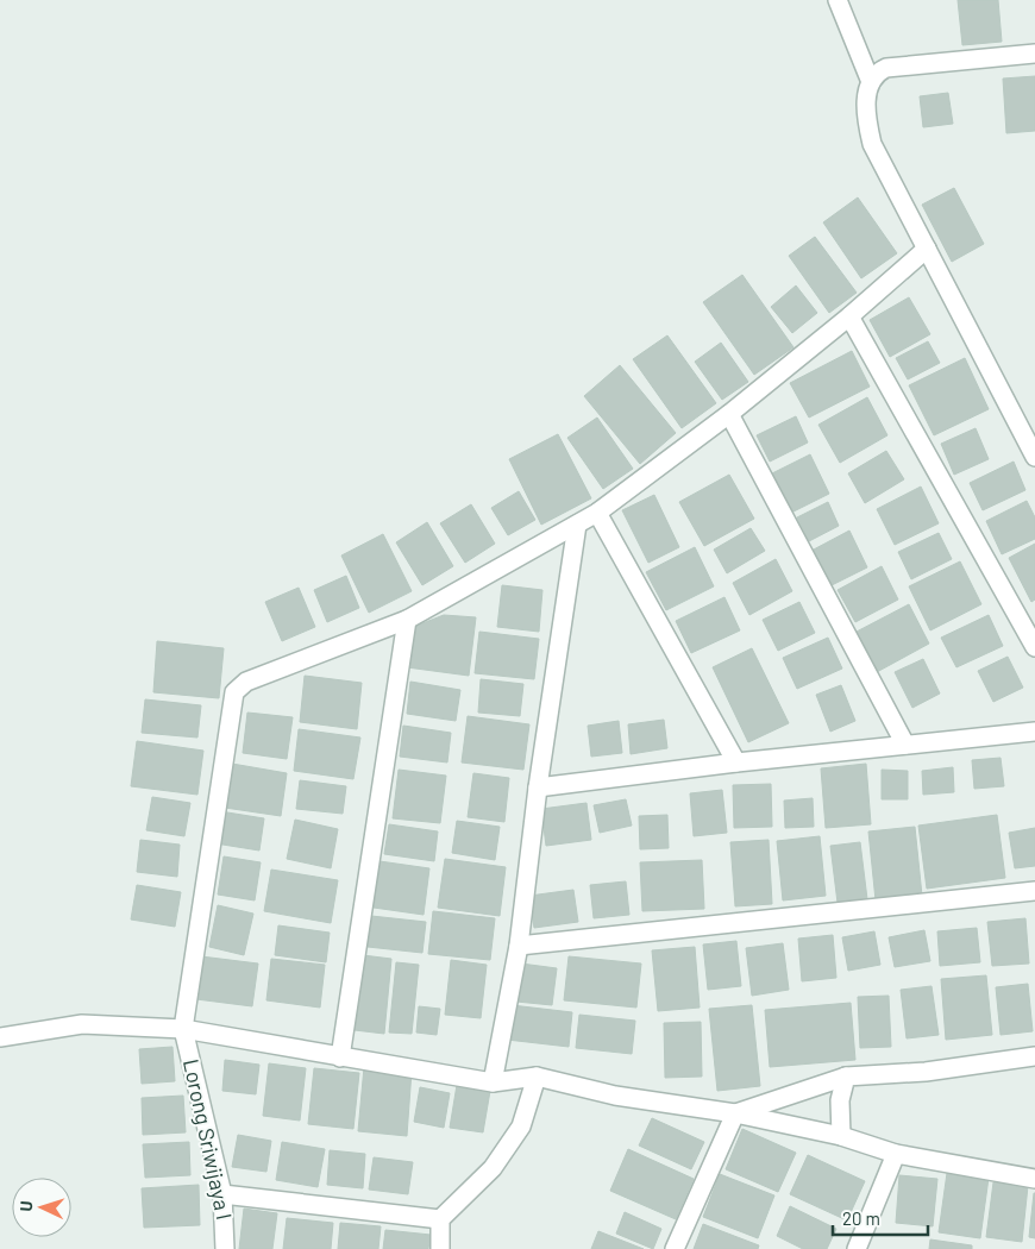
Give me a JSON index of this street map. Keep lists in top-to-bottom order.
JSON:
{
  "streets": {
    "street": ["Lorong Sriwijaya I"]
  },
  "scale_bar": "20 m",
  "north": "left"
}
